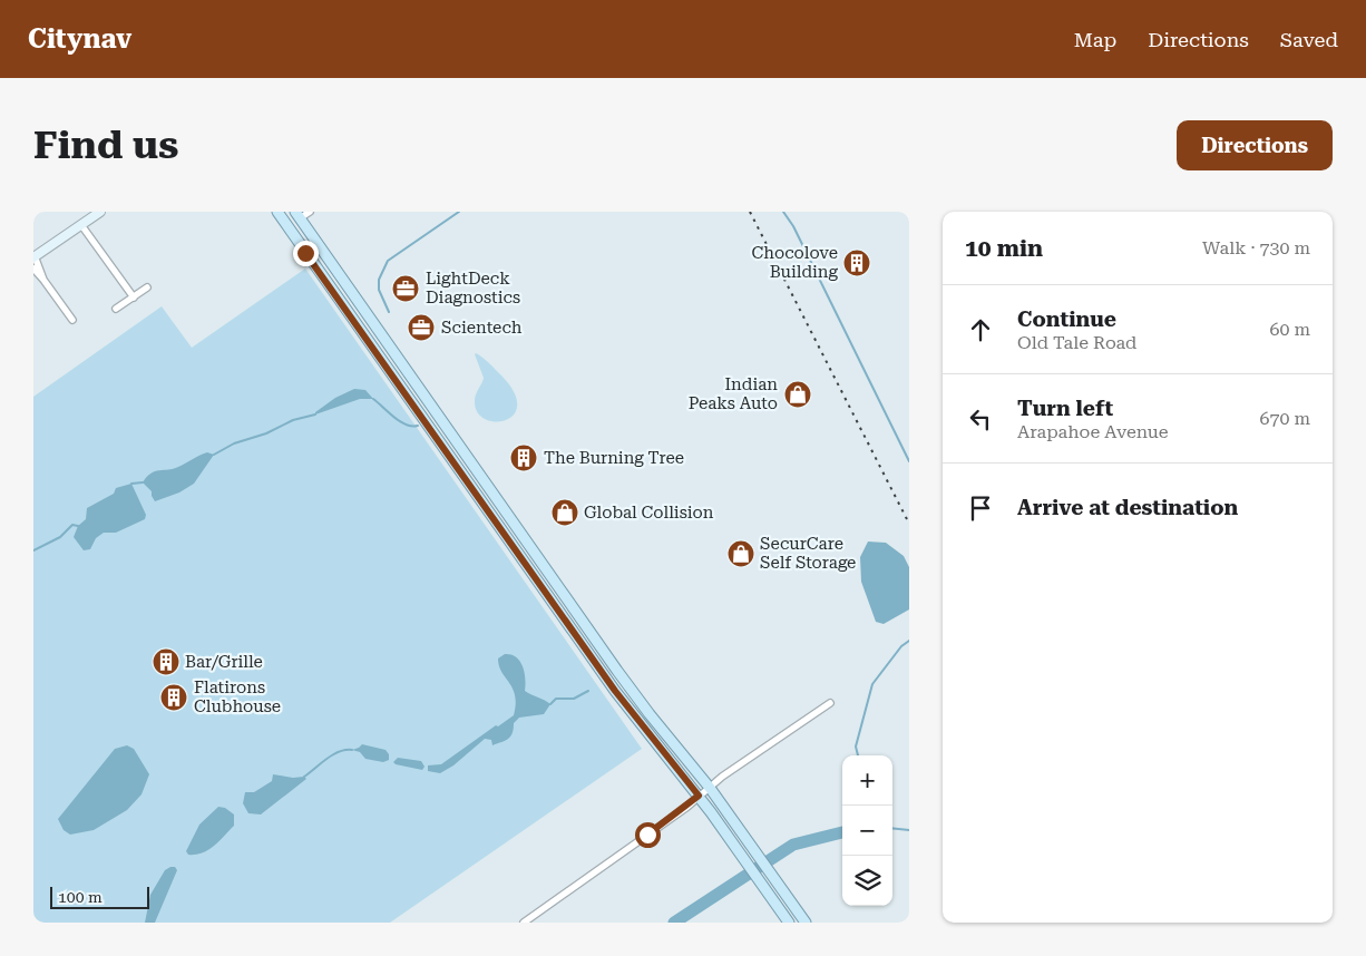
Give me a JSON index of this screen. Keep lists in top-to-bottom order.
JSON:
{
  "places": {
    "building": [
      "Chocolove Building",
      "The Burning Tree",
      "Bar/Grille",
      "Flatirons Clubhouse"
    ],
    "office": ["LightDeck Diagnostics", "Scientech"],
    "shop": ["Indian Peaks Auto", "Global Collision", "SecurCare Self Storage"]
  },
  "scale_bar": "100 m",
  "page": {
    "header": "Citynav",
    "nav": ["Map", "Directions", "Saved"],
    "buttons": "Directions",
    "title": "Find us",
    "heading": ["10 min", "Walk · 730 m"],
    "list": [
      ["Continue", "Old Tale Road", "60 m"],
      ["Turn left", "Arapahoe Avenue", "670 m"],
      "Arrive at destination"
    ],
    "map_buttons": ["+", "−"],
    "scale": "100 m"
  }
}
